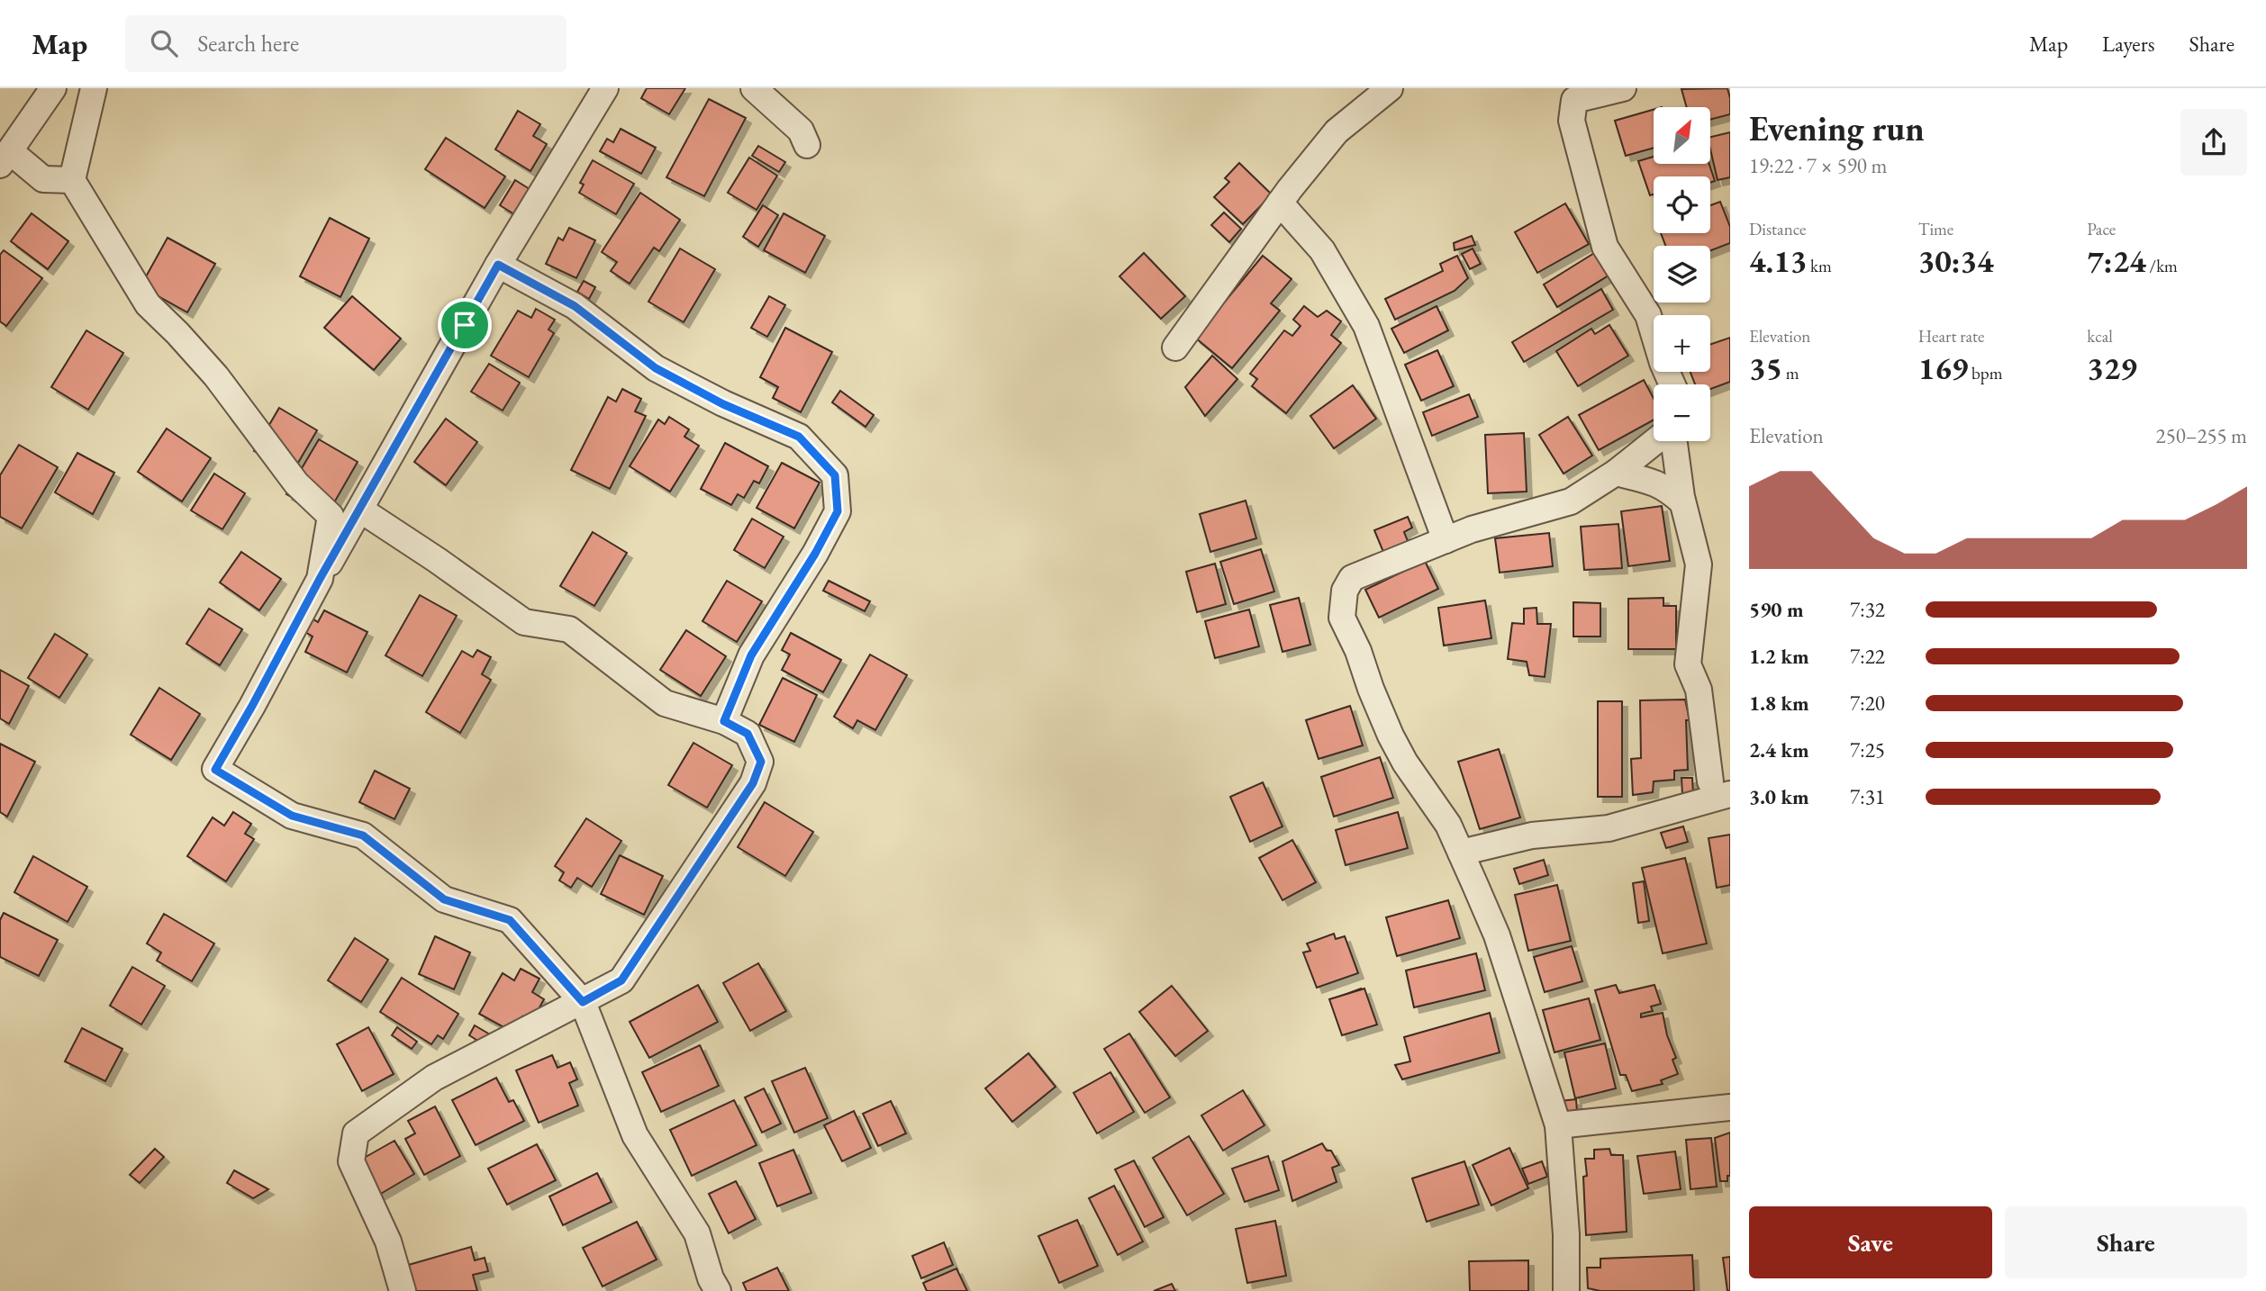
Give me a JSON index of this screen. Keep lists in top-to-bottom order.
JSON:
{
  "north": "top right",
  "page": {
    "header": "Map",
    "search": "Search here",
    "nav": ["Map", "Layers", "Share"],
    "heading": ["Evening run", "19:22 · 7 × 590 m"],
    "map_buttons": ["+", "−"],
    "stats": [
      ["Distance", "4.13 km"],
      ["Time", "30:34"],
      ["Pace", "7:24 /km"],
      ["Elevation", "35 m"],
      ["Heart rate", "169 bpm"],
      ["kcal", "329"]
    ],
    "chart": ["Elevation", "250–255 m"],
    "list": [
      {
        "name": "590 m",
        "note": "7:32"
      },
      {
        "name": "1.2 km",
        "note": "7:22"
      },
      {
        "name": "1.8 km",
        "note": "7:20"
      },
      {
        "name": "2.4 km",
        "note": "7:25"
      },
      {
        "name": "3.0 km",
        "note": "7:31"
      }
    ],
    "buttons": ["Save", "Share"]
  }
}
